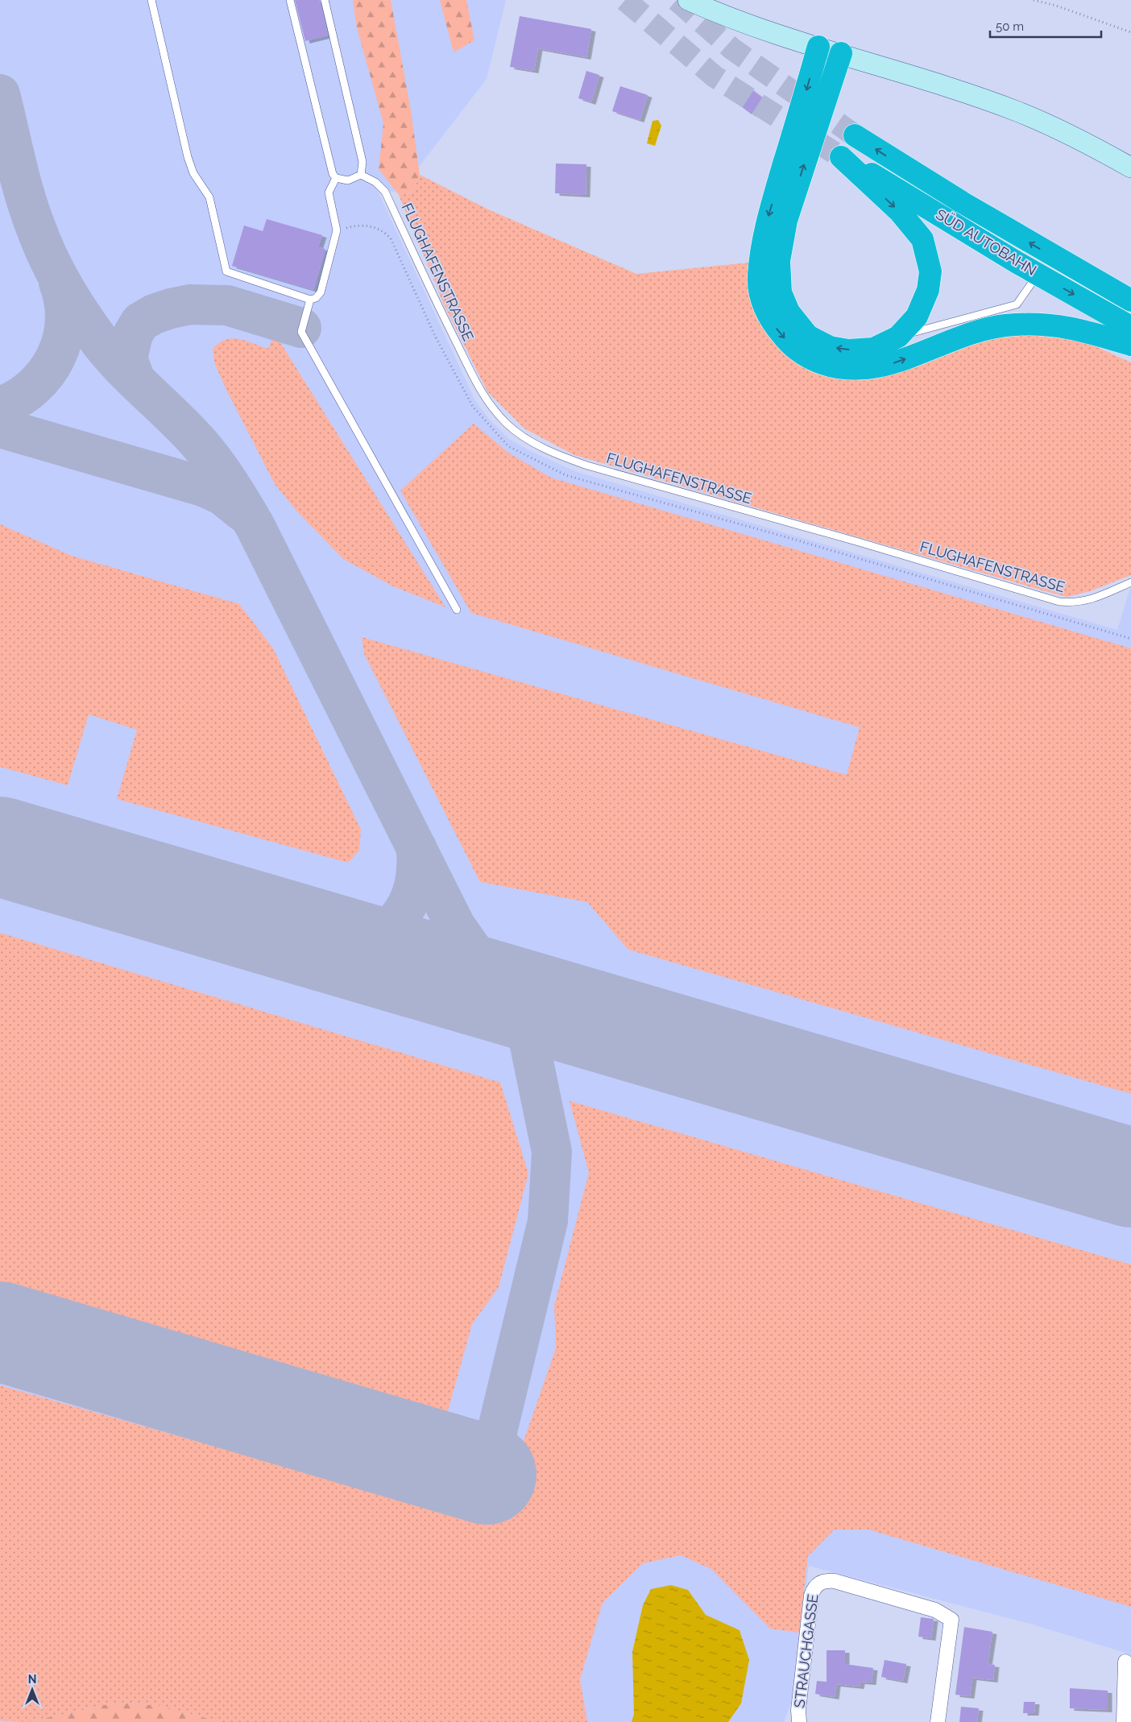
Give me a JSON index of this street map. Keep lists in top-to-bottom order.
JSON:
{
  "streets": {
    "highway": ["SÜD AUTOBAHN"],
    "street": ["STRAUCHGASSE"],
    "lane": ["FLUGHAFENSTRASSE"]
  },
  "scale_bar": "50 m",
  "north": "top"
}
